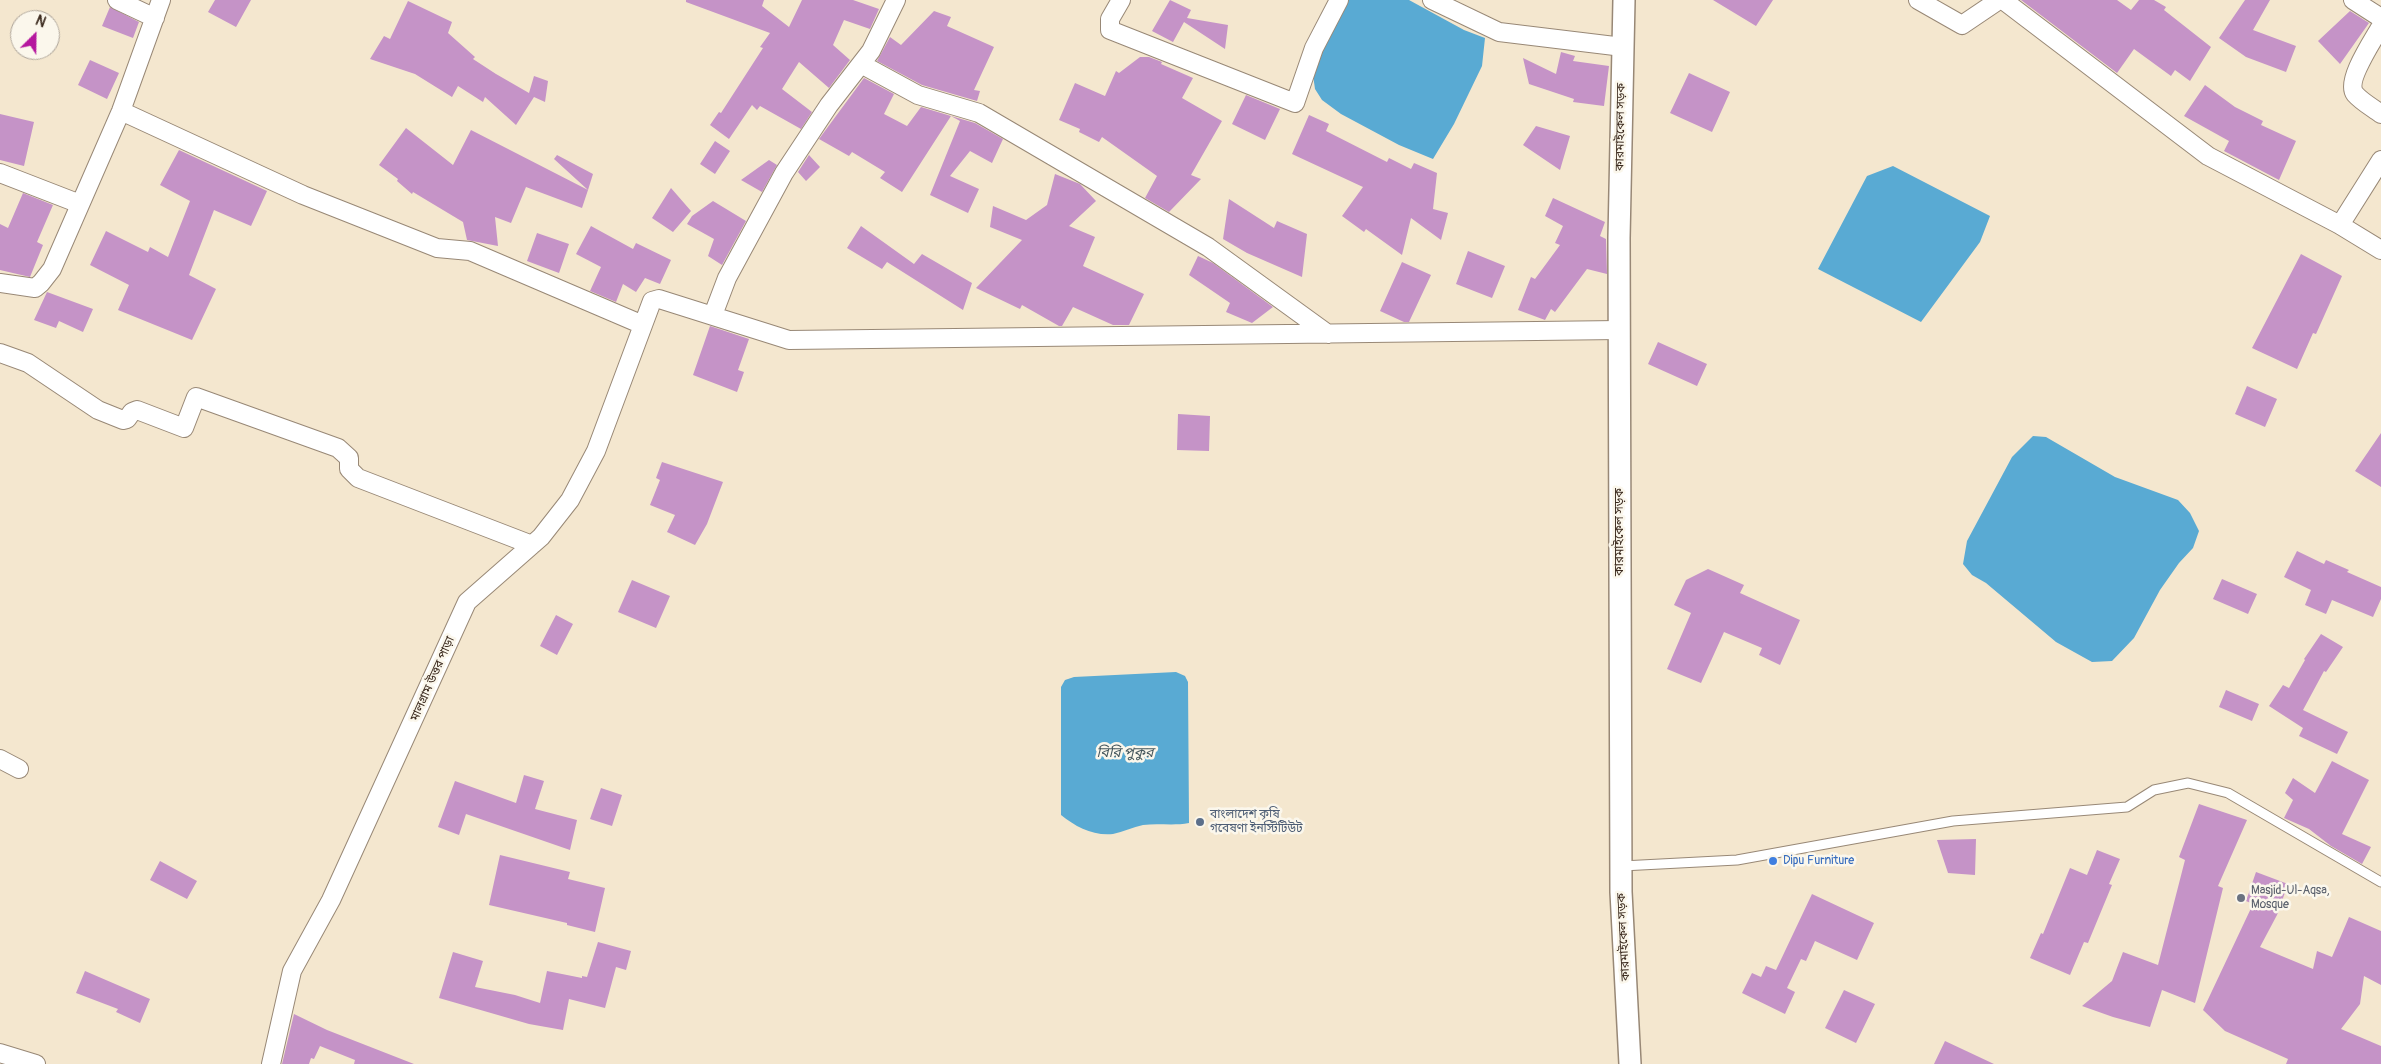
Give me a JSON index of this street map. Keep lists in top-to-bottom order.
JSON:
{
  "streets": {
    "street": ["কারমাইকেল সড়ক", "মালগ্রাম উত্তর পাড়া"]
  },
  "water": ["বিরি পুকুর"],
  "places": ["বাংলাদেশ কৃষি গবেষণা ইনস্টিটিউট", "Dipu Furniture", "Masjid-Ul-Aqsa, Mosque"],
  "north": "top right"
}
